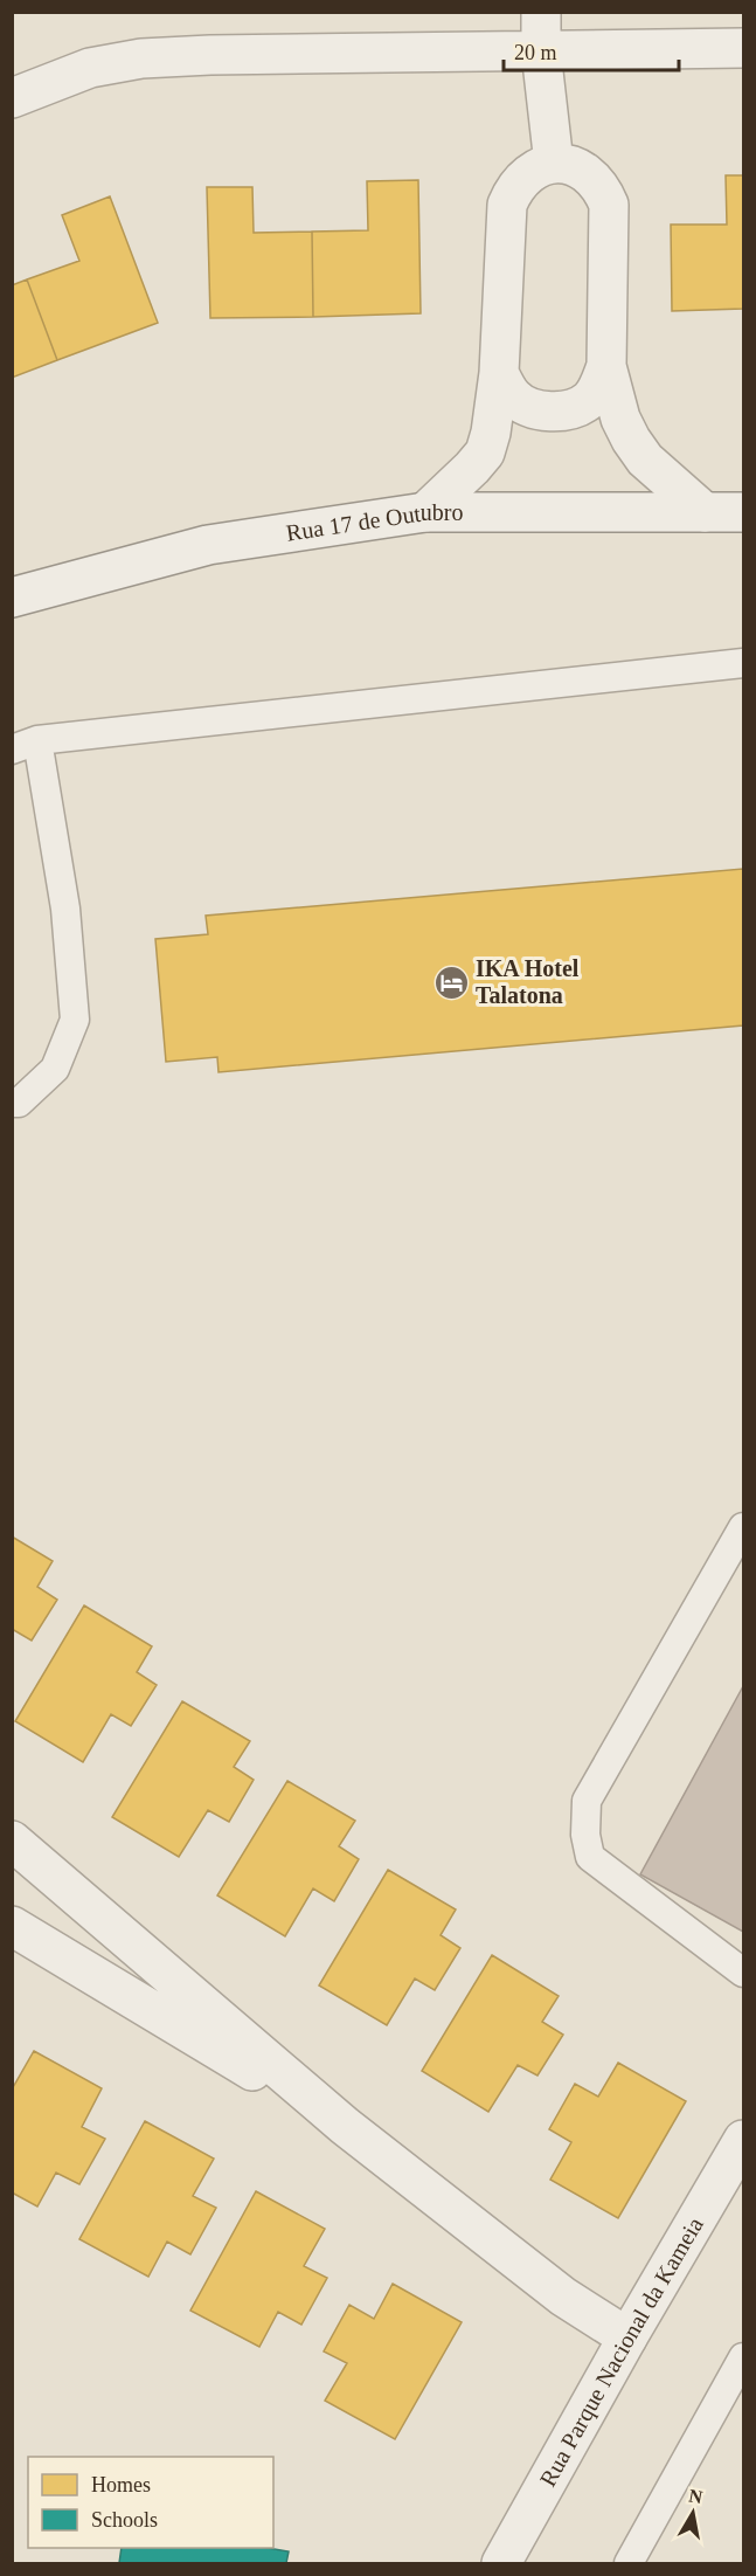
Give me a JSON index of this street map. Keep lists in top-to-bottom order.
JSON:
{
  "streets": {
    "street": ["Rua 17 de Outubro", "Rua Parque Nacional da Kameia"]
  },
  "places": {
    "hotel": ["IKA Hotel Talatona"]
  },
  "legend": ["Homes", "Schools"],
  "scale_bar": "20 m",
  "north": "top"
}
